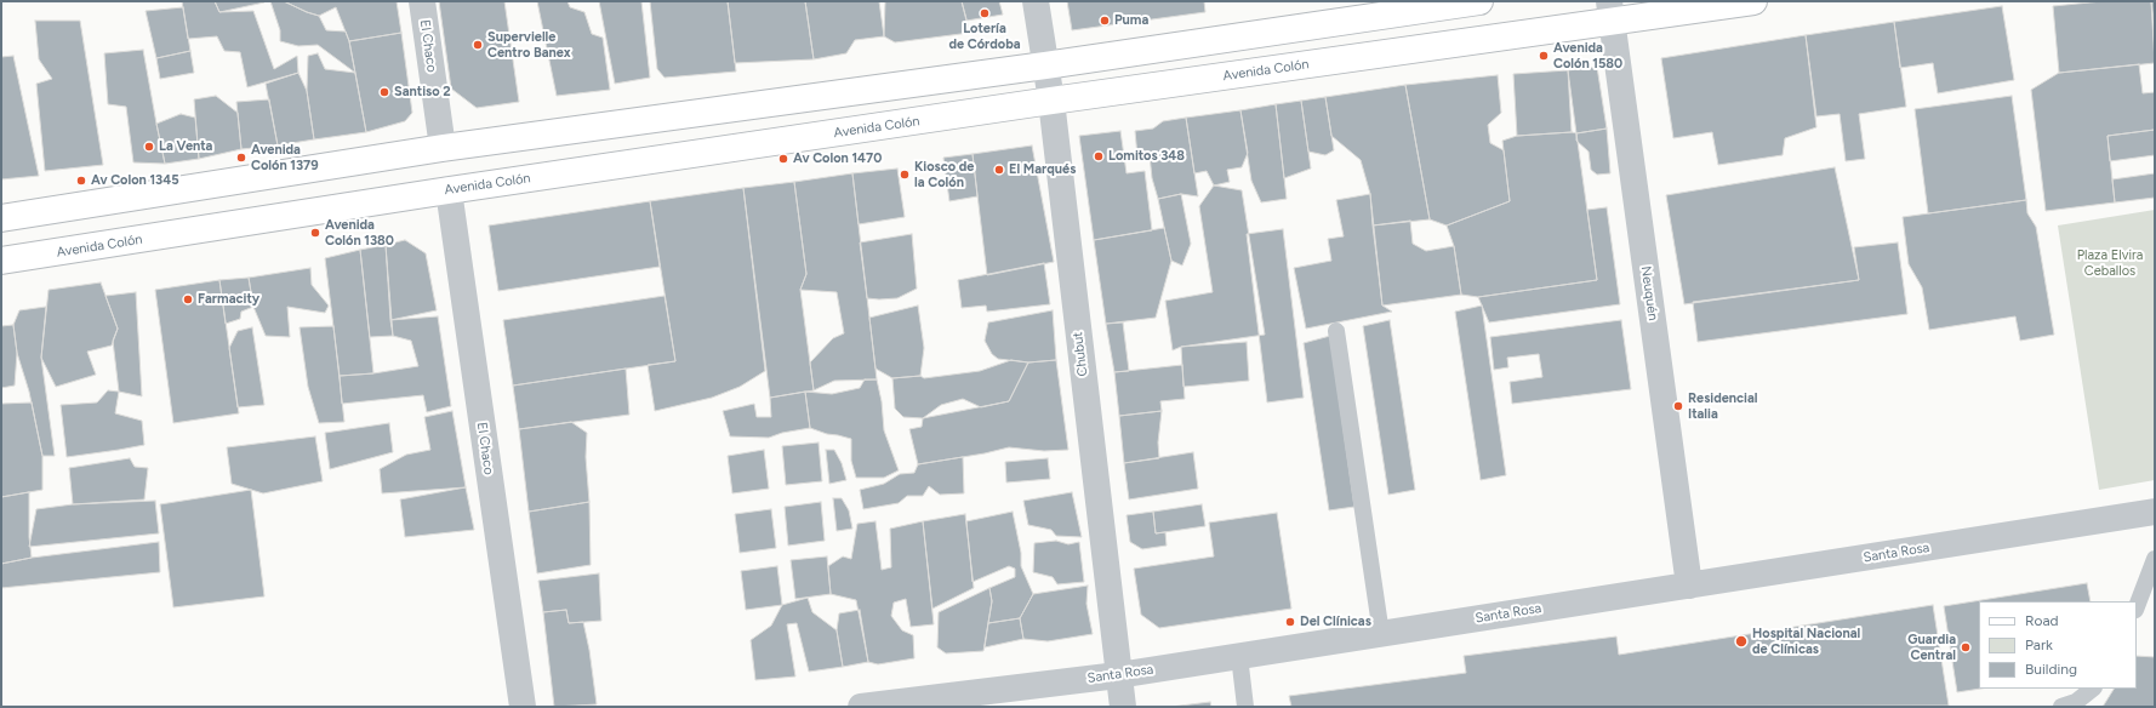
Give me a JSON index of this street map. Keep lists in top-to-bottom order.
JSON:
{
  "streets": {
    "main road": ["Avenida Colón"],
    "street": [
      "El Chaco",
      "Neuquén",
      "Chubut",
      "Santa Rosa"
    ]
  },
  "crossings": [
    ["El Chaco", "Avenida Colón"],
    ["Avenida Colón", "Neuquén"],
    ["Avenida Colón", "Chubut"],
    ["Neuquén", "Santa Rosa"],
    ["Chubut", "Santa Rosa"]
  ],
  "parks": ["Plaza Elvira Ceballos"],
  "places": [
    "Lotería de Córdoba",
    "Puma",
    "Supervielle Centro Banex",
    "Avenida Colón 1580",
    "Santiso 2",
    "La Venta",
    "Lomitos 348",
    "Avenida Colón 1379",
    "Av Colon 1470",
    "El Marqués",
    "Kiosco de la Colón",
    "Av Colon 1345",
    "Avenida Colón 1380",
    "Farmacity",
    "Residencial Italia",
    "Del Clínicas",
    "Hospital Nacional de Clínicas",
    "Guardia Central"
  ],
  "legend": ["Road", "Park", "Building"]
}
